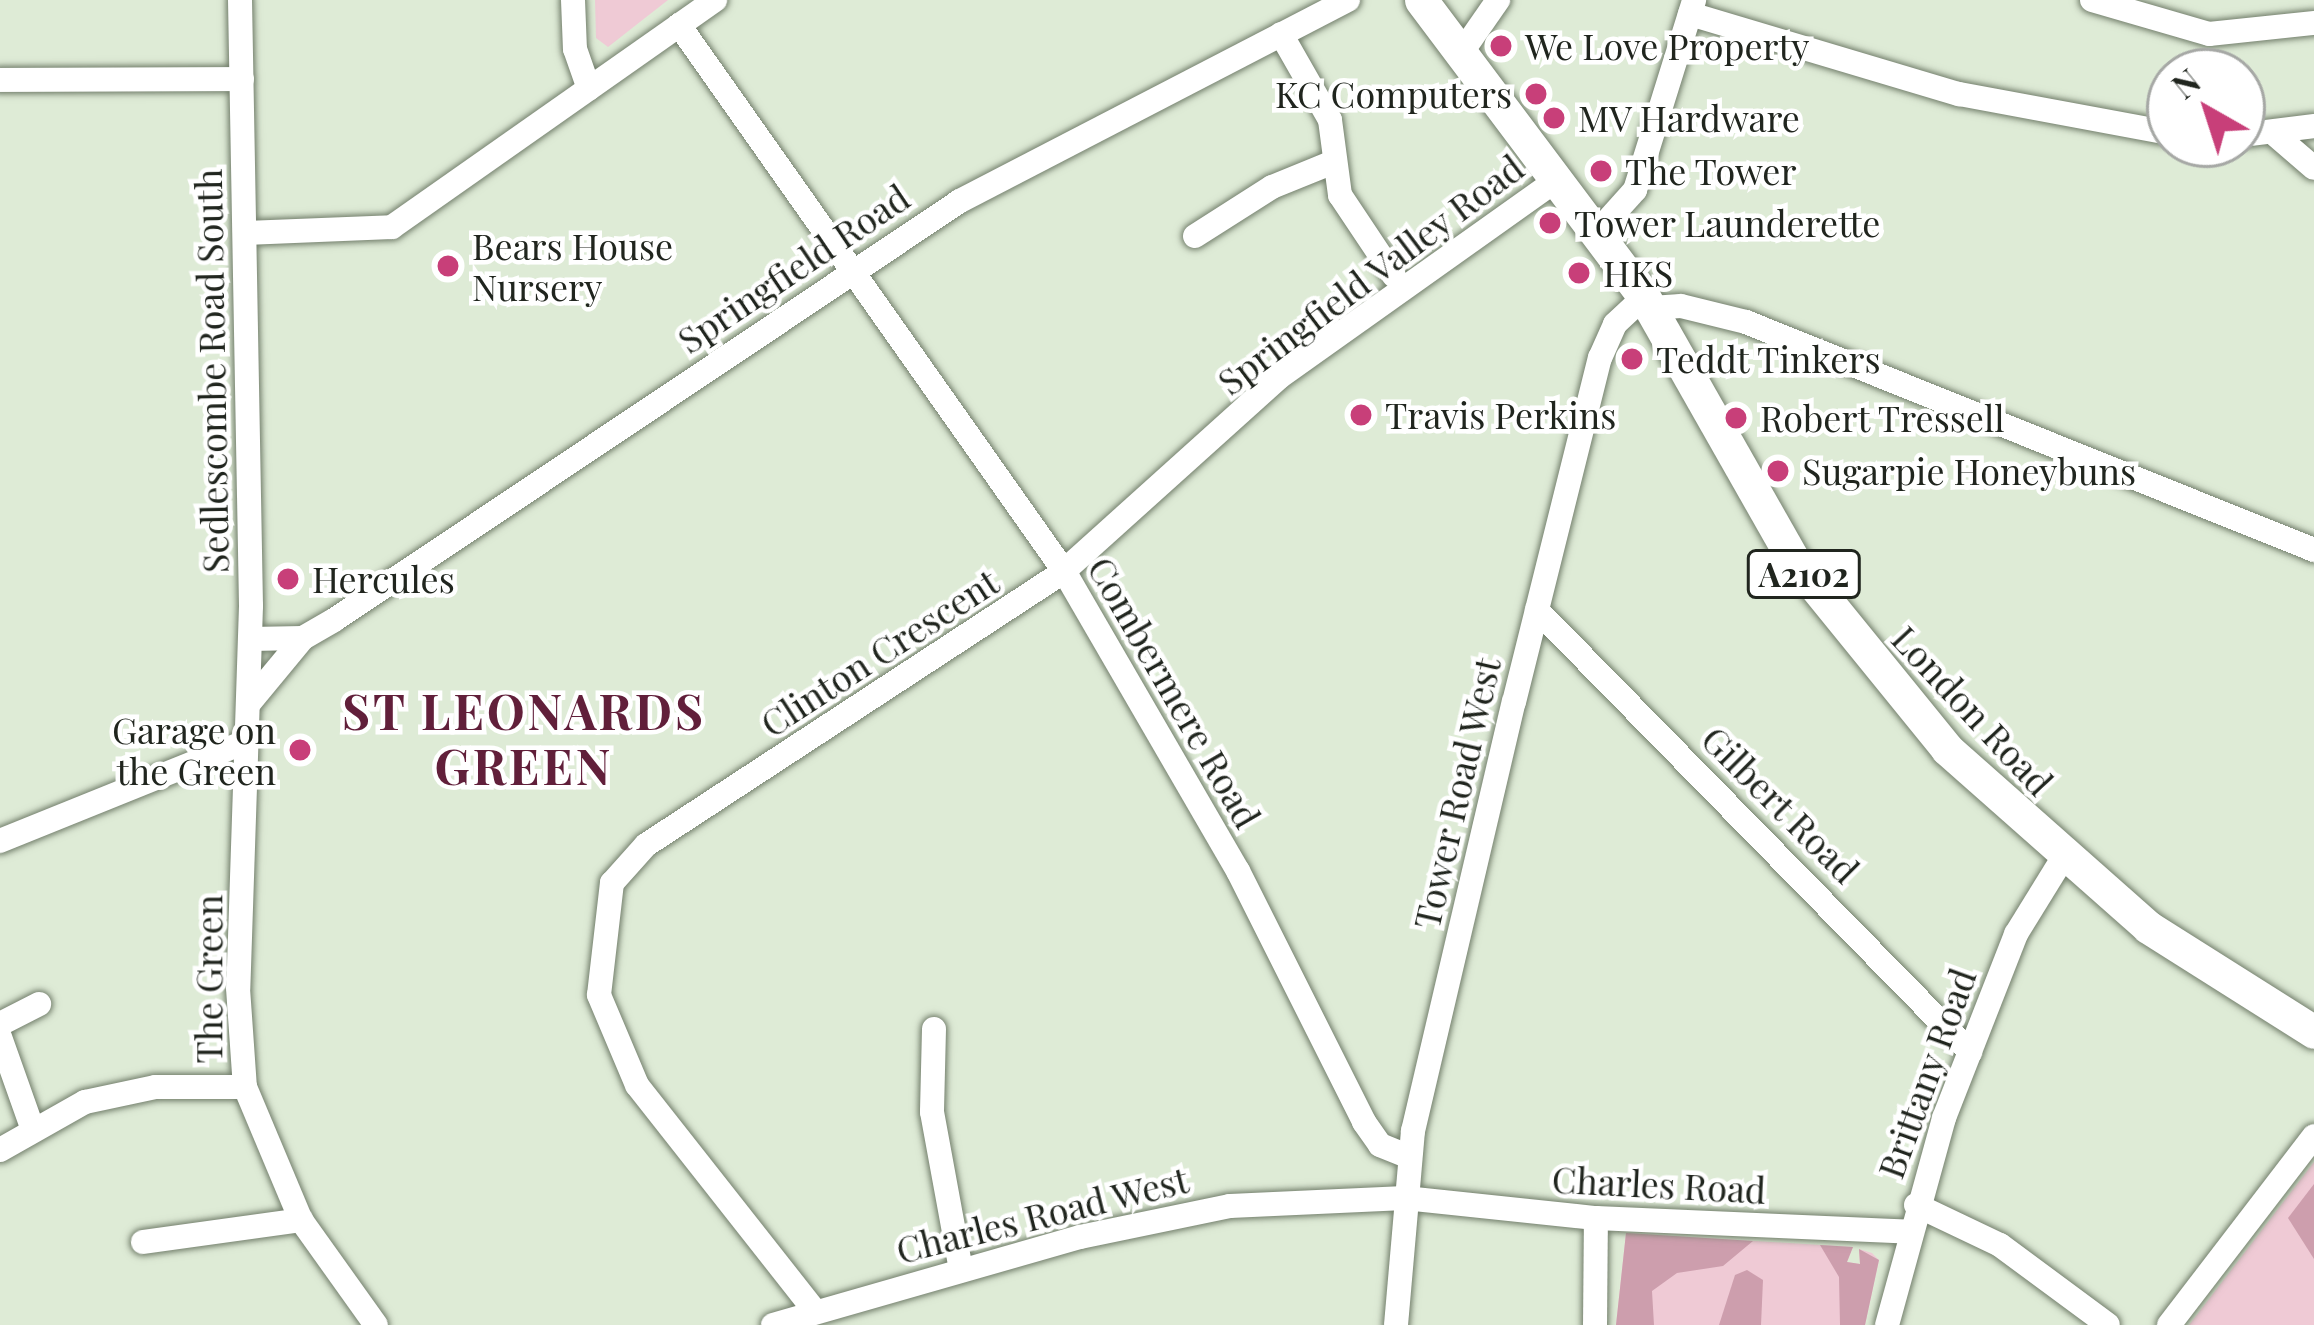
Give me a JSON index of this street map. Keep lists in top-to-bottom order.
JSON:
{
  "streets": {
    "main road": ["A2102", "London Road"],
    "street": [
      "Springfield Road",
      "Springfield Valley Road",
      "Sedlescombe Road South",
      "Clinton Crescent",
      "Combermere Road",
      "Tower Road West",
      "Gilbert Road",
      "The Green",
      "Brittany Road",
      "Charles Road",
      "Charles Road West"
    ]
  },
  "crossings": [
    ["Springfield Road", "Sedlescombe Road South"],
    ["Springfield Road", "Combermere Road"],
    ["Springfield Valley Road", "Clinton Crescent"],
    ["Springfield Valley Road", "Combermere Road"],
    ["Springfield Valley Road", "London Road"],
    ["Sedlescombe Road South", "The Green"],
    ["Clinton Crescent", "Combermere Road"],
    ["Clinton Crescent", "Charles Road West"],
    ["Combermere Road", "Tower Road West"],
    ["London Road", "Tower Road West"],
    ["London Road", "Brittany Road"],
    ["Tower Road West", "Gilbert Road"],
    ["Tower Road West", "Charles Road"],
    ["Tower Road West", "Charles Road West"],
    ["Gilbert Road", "Brittany Road"],
    ["Brittany Road", "Charles Road"],
    ["Charles Road", "Charles Road West"]
  ],
  "districts": ["ST LEONARDS GREEN"],
  "places": [
    "We Love Property",
    "KC Computers",
    "MV Hardware",
    "The Tower",
    "Tower Launderette",
    "Bears House Nursery",
    "HKS",
    "Teddt Tinkers",
    "Travis Perkins",
    "Robert Tressell",
    "Sugarpie Honeybuns",
    "Hercules",
    "Garage on the Green"
  ],
  "north": "top left"
}
